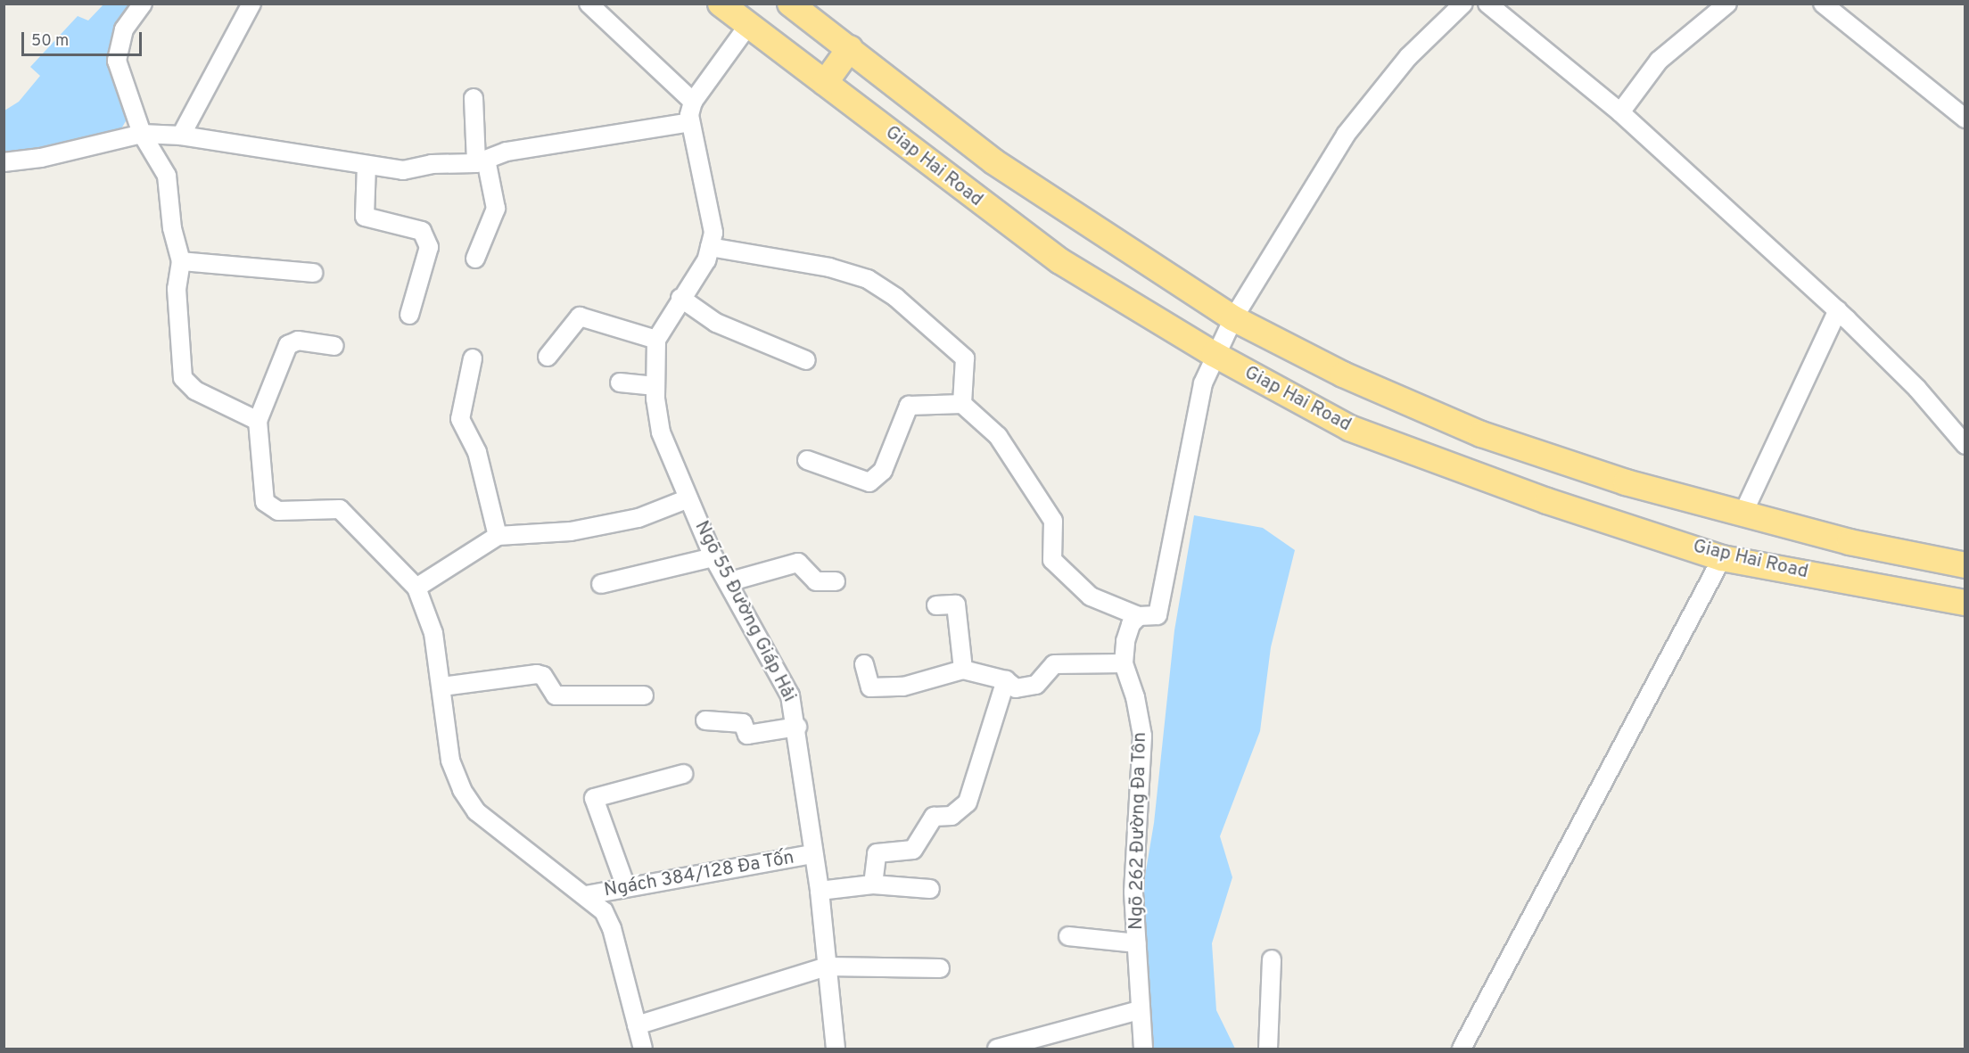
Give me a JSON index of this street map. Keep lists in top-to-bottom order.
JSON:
{
  "streets": {
    "highway": ["Giap Hai Road"],
    "street": ["Ngõ 55 Đường Giáp Hải", "Ngõ 262 Đường Đa Tôn", "Ngách 384/128 Đa Tốn"]
  },
  "crossings": [
    ["Giap Hai Road", "Ngõ 55 Đường Giáp Hải"],
    ["Ngõ 55 Đường Giáp Hải", "Ngách 384/128 Đa Tốn"]
  ],
  "scale_bar": "50 m"
}
